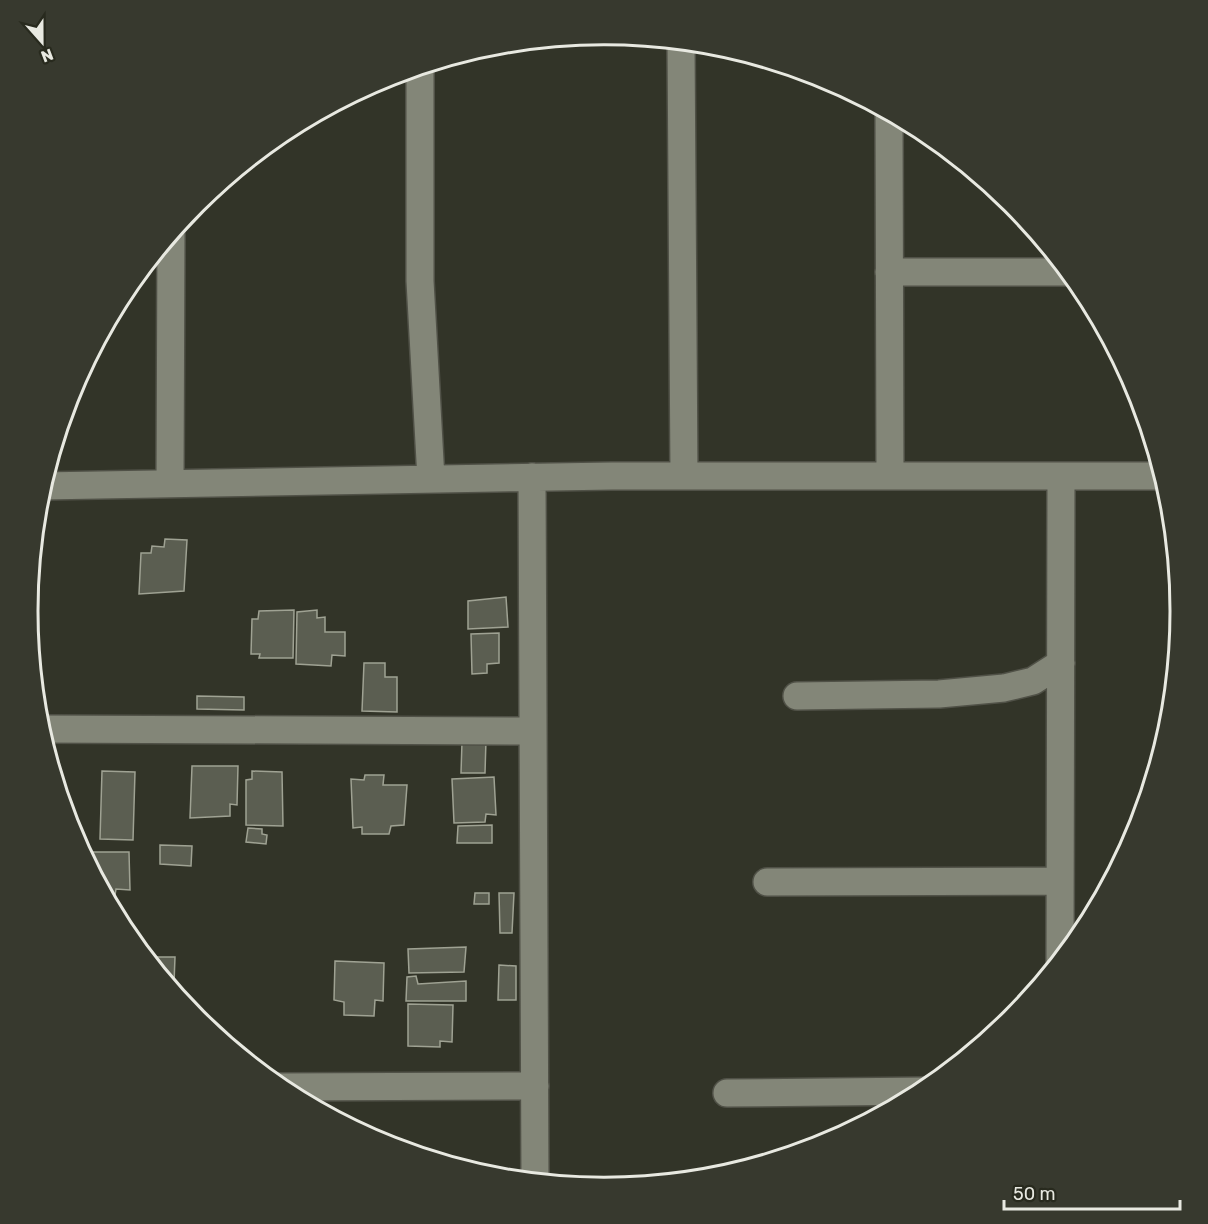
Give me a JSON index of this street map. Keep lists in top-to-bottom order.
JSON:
{
  "scale_bar": "50 m",
  "north": "bottom"
}
